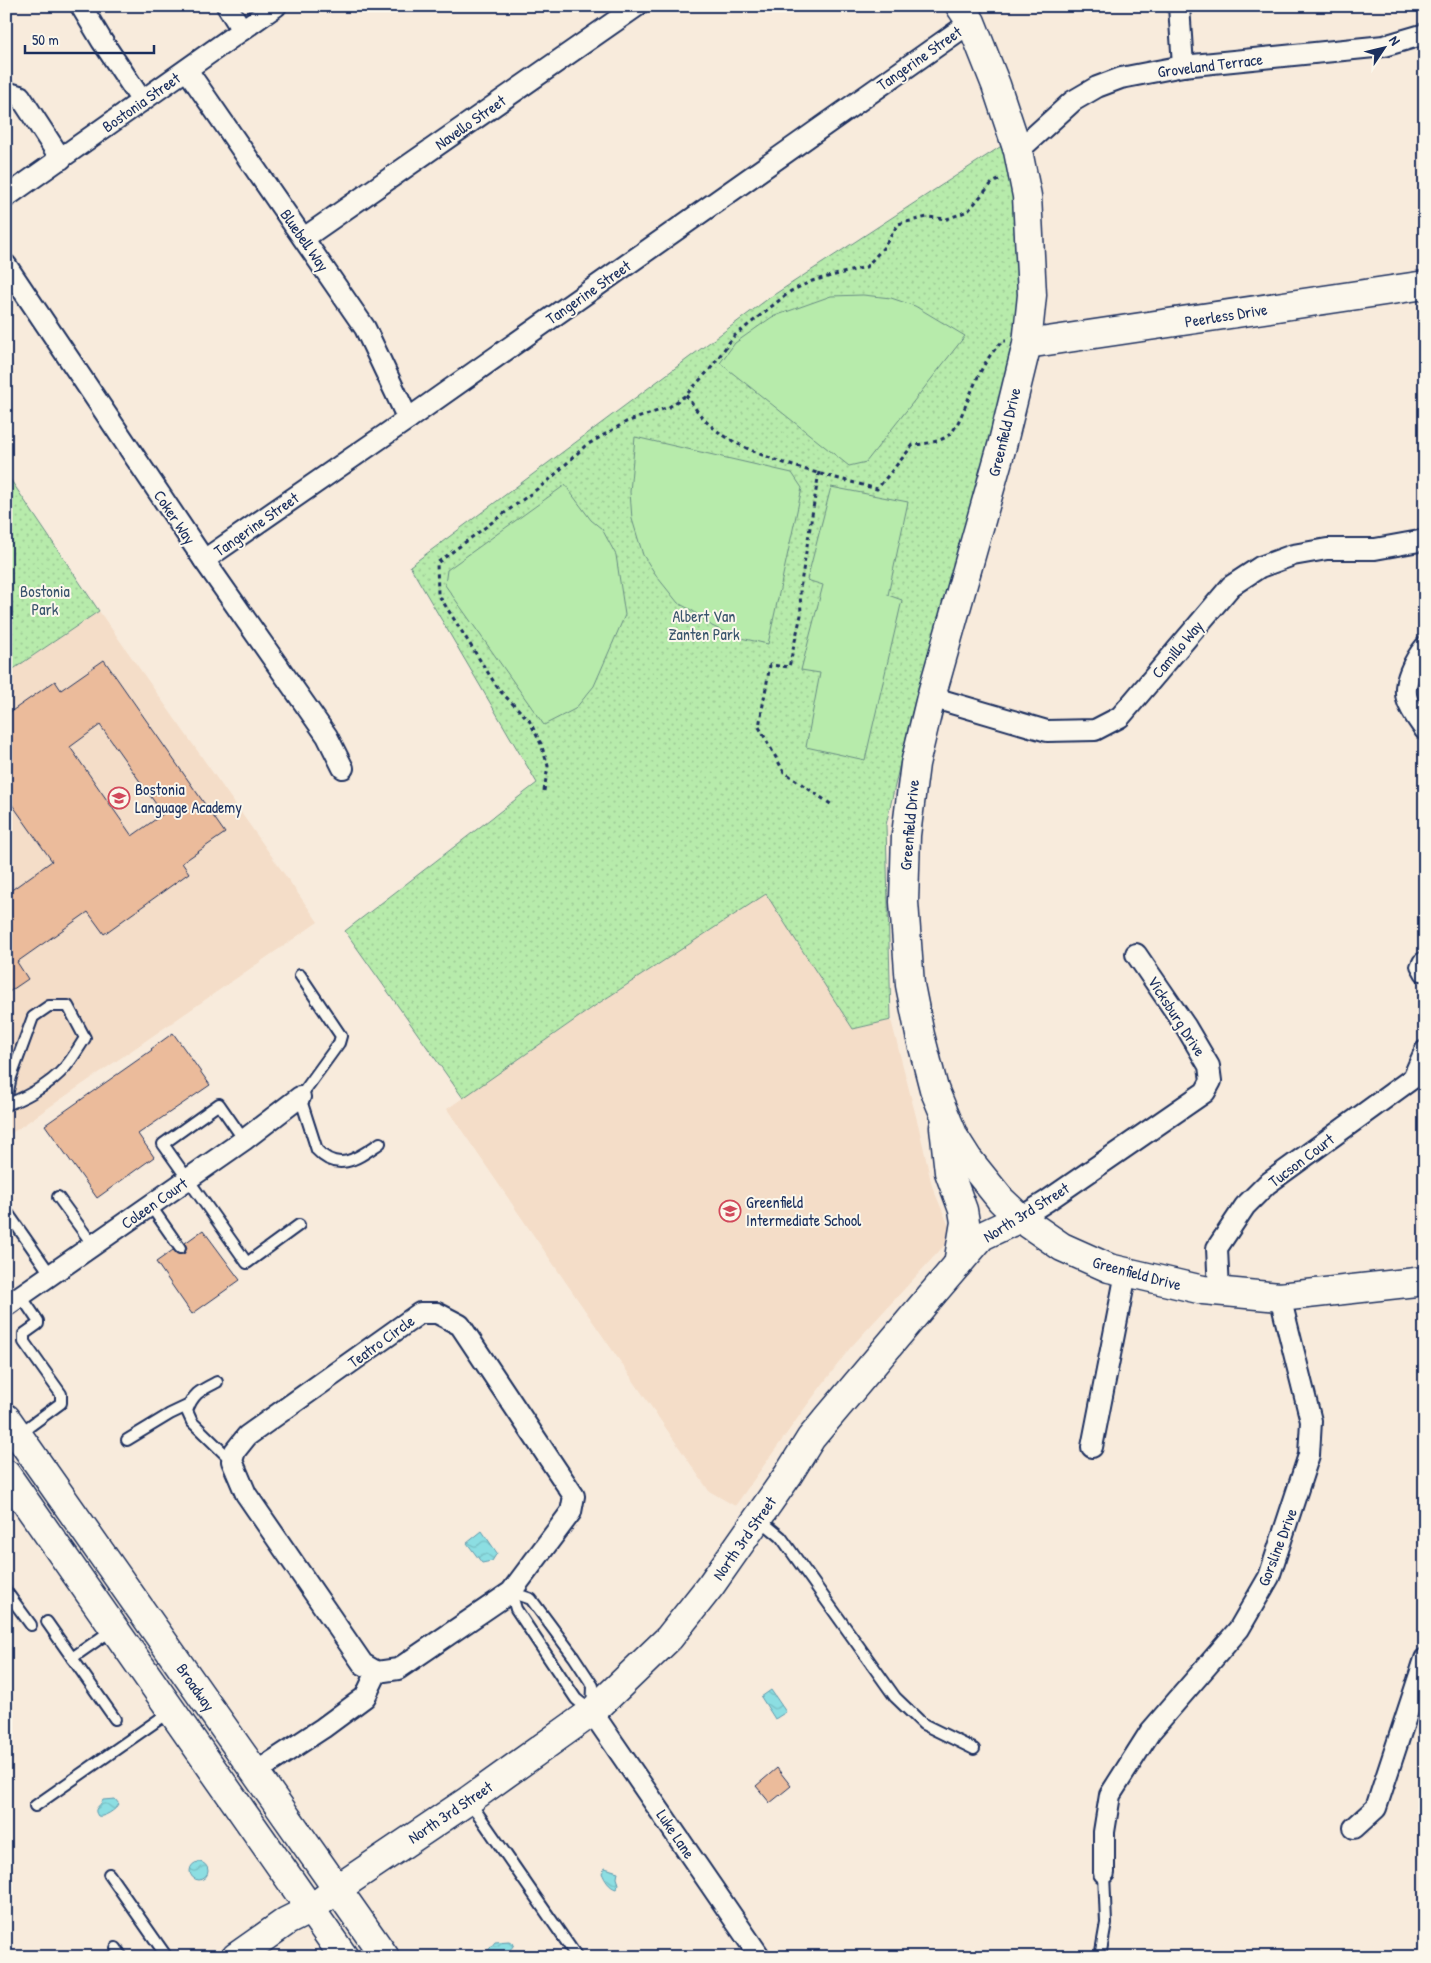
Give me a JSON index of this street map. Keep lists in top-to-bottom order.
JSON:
{
  "streets": {
    "main road": [
      "Peerless Drive",
      "Greenfield Drive",
      "North 3rd Street",
      "Broadway"
    ],
    "street": [
      "Tangerine Street",
      "Groveland Terrace",
      "Bostonia Street",
      "Navello Street",
      "Bluebell Way",
      "Coker Way",
      "Camillo Way",
      "Vicksburg Drive",
      "Tucson Court",
      "Coleen Court",
      "Teatro Circle",
      "Gorsline Drive",
      "Luke Lane"
    ]
  },
  "crossings": [
    ["Tangerine Street", "Bluebell Way"],
    ["Tangerine Street", "Greenfield Drive"],
    ["Tangerine Street", "Coker Way"],
    ["Groveland Terrace", "Greenfield Drive"],
    ["Bostonia Street", "Bluebell Way"],
    ["Navello Street", "Bluebell Way"],
    ["Peerless Drive", "Greenfield Drive"],
    ["Greenfield Drive", "Camillo Way"],
    ["Greenfield Drive", "Tucson Court"],
    ["Greenfield Drive", "North 3rd Street"],
    ["Greenfield Drive", "Gorsline Drive"],
    ["Vicksburg Drive", "North 3rd Street"],
    ["North 3rd Street", "Broadway"],
    ["North 3rd Street", "Luke Lane"]
  ],
  "parks": ["Bostonia Park", "Albert Van Zanten Park"],
  "places": {
    "school or university": ["Bostonia Language Academy", "Greenfield Intermediate School"]
  },
  "scale_bar": "50 m",
  "north": "top right"
}
